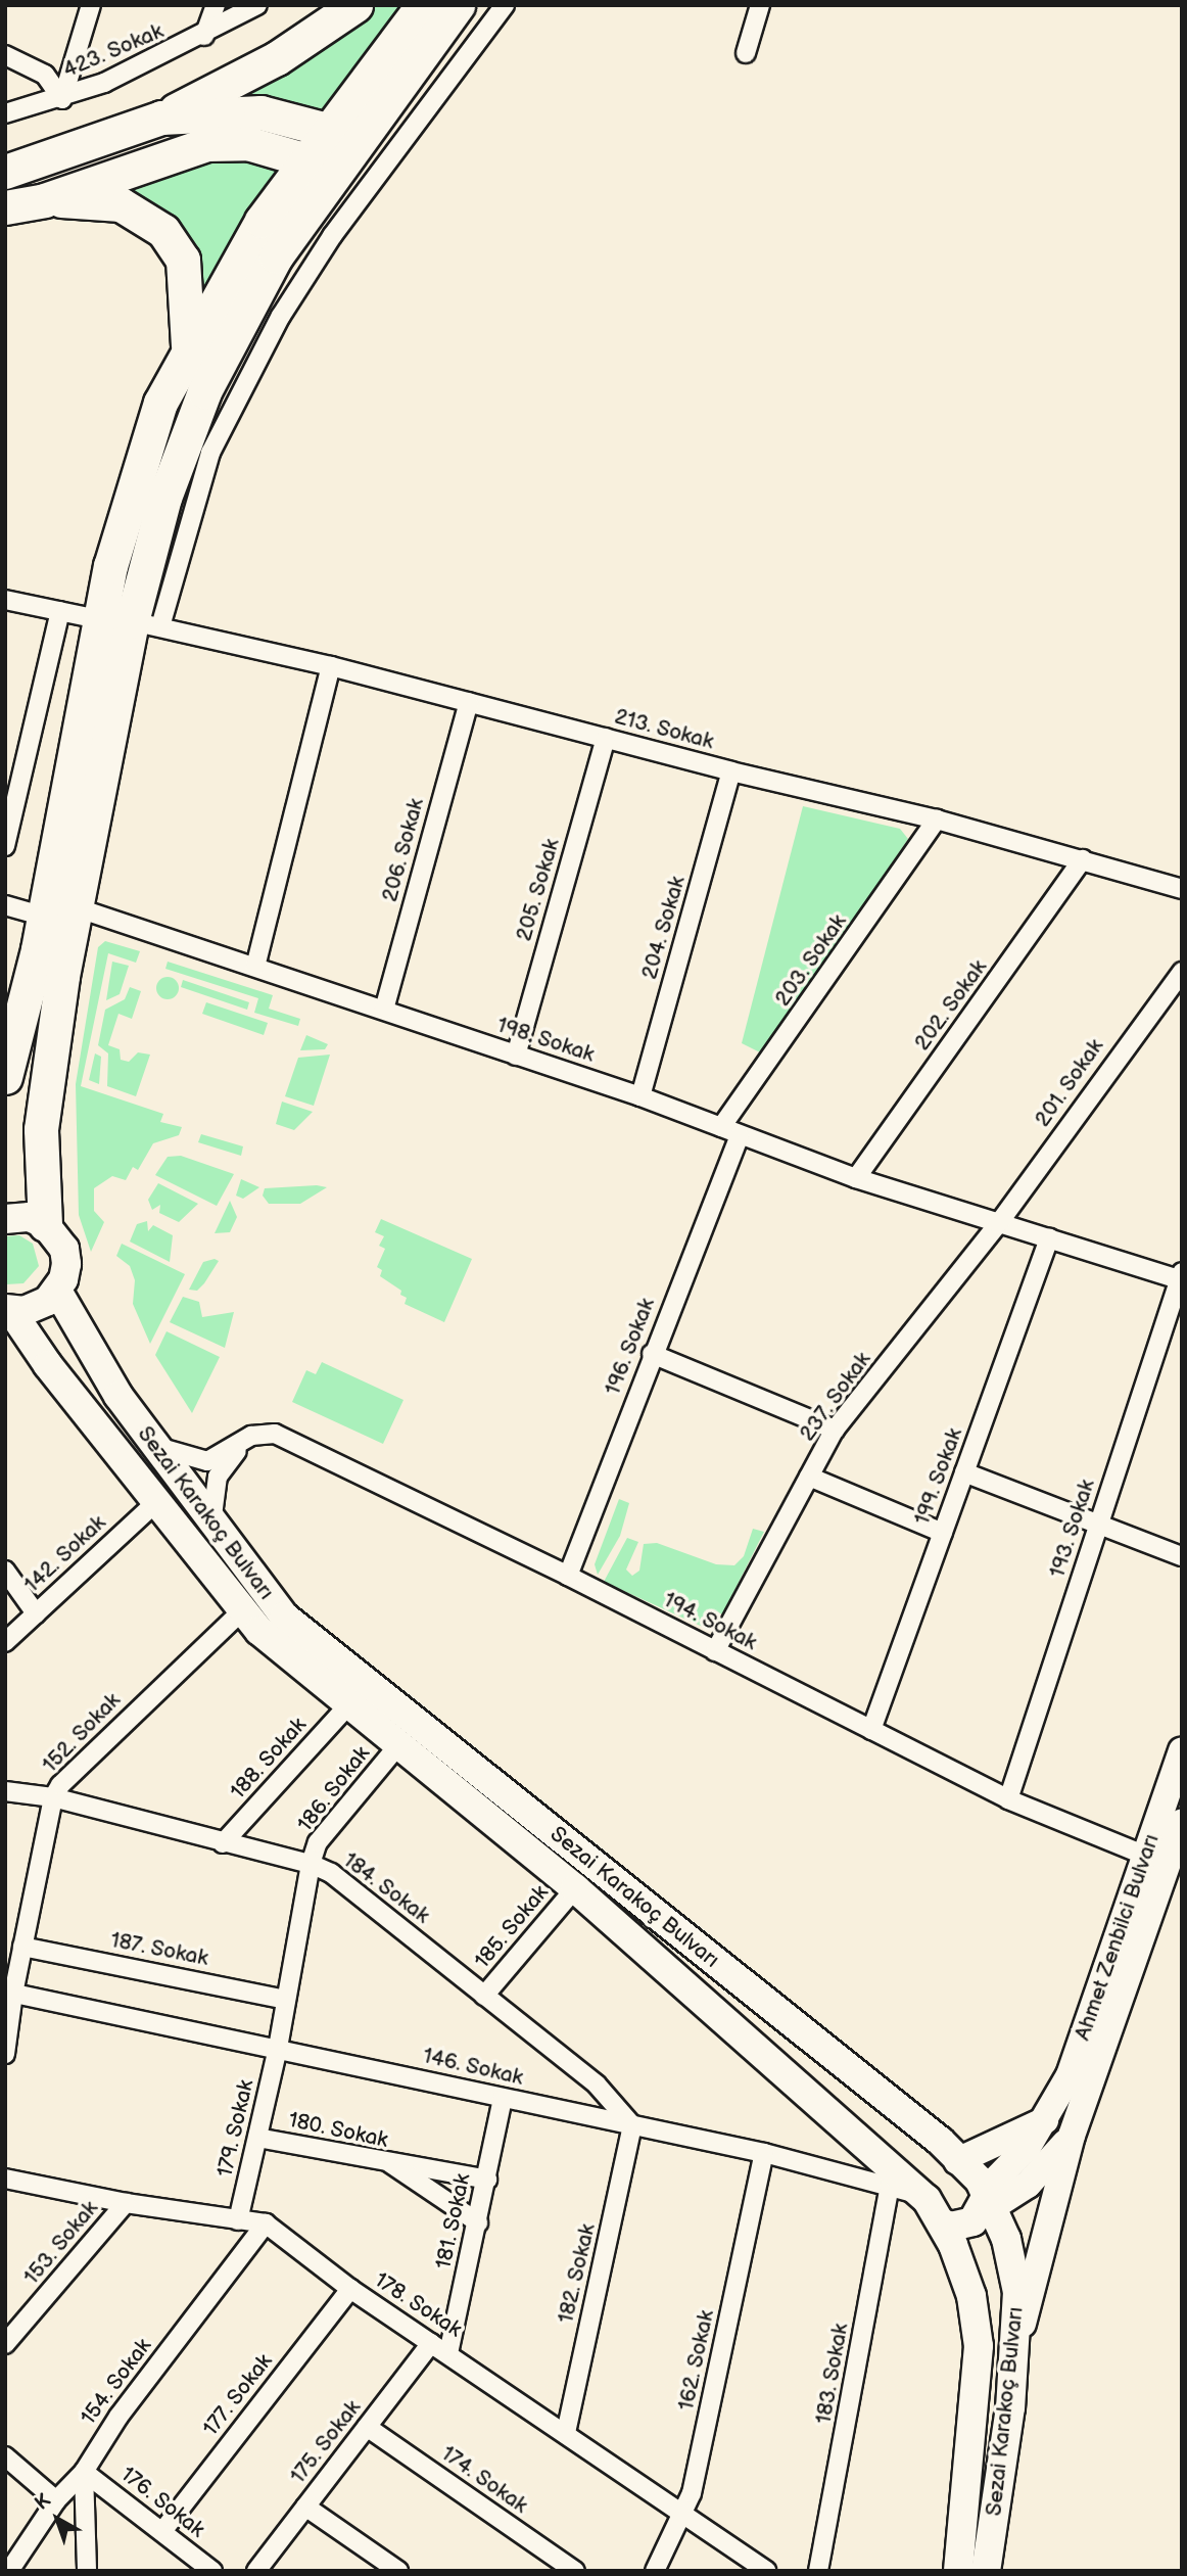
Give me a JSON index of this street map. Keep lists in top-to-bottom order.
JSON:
{
  "streets": {
    "main road": ["Sezai Karakoç Bulvarı", "Ahmet Zenbilci Bulvarı"],
    "street": [
      "423. Sokak",
      "213. Sokak",
      "206. Sokak",
      "205. Sokak",
      "204. Sokak",
      "203. Sokak",
      "202. Sokak",
      "198. Sokak",
      "201. Sokak",
      "196. Sokak",
      "237. Sokak",
      "199. Sokak",
      "193. Sokak",
      "142. Sokak",
      "194. Sokak",
      "152. Sokak",
      "188. Sokak",
      "186. Sokak",
      "184. Sokak",
      "185. Sokak",
      "187. Sokak",
      "146. Sokak",
      "179. Sokak",
      "180. Sokak",
      "181. Sokak",
      "153. Sokak",
      "182. Sokak",
      "178. Sokak",
      "162. Sokak",
      "183. Sokak",
      "154. Sokak",
      "177. Sokak",
      "175. Sokak",
      "174. Sokak",
      "176. Sokak"
    ]
  },
  "crossings": [
    ["213. Sokak", "206. Sokak"],
    ["213. Sokak", "205. Sokak"],
    ["213. Sokak", "204. Sokak"],
    ["213. Sokak", "203. Sokak"],
    ["213. Sokak", "202. Sokak"],
    ["206. Sokak", "198. Sokak"],
    ["205. Sokak", "198. Sokak"],
    ["204. Sokak", "198. Sokak"],
    ["203. Sokak", "198. Sokak"],
    ["202. Sokak", "198. Sokak"],
    ["198. Sokak", "201. Sokak"],
    ["198. Sokak", "196. Sokak"],
    ["198. Sokak", "237. Sokak"],
    ["198. Sokak", "199. Sokak"],
    ["198. Sokak", "193. Sokak"],
    ["201. Sokak", "237. Sokak"],
    ["196. Sokak", "194. Sokak"],
    ["237. Sokak", "194. Sokak"],
    ["199. Sokak", "194. Sokak"],
    ["Sezai Karakoç Bulvarı", "Ahmet Zenbilci Bulvarı"],
    ["193. Sokak", "194. Sokak"],
    ["194. Sokak", "Ahmet Zenbilci Bulvarı"],
    ["152. Sokak", "184. Sokak"],
    ["152. Sokak", "187. Sokak"],
    ["152. Sokak", "146. Sokak"],
    ["188. Sokak", "184. Sokak"],
    ["186. Sokak", "184. Sokak"],
    ["186. Sokak", "187. Sokak"],
    ["186. Sokak", "179. Sokak"],
    ["184. Sokak", "185. Sokak"],
    ["184. Sokak", "146. Sokak"],
    ["184. Sokak", "182. Sokak"],
    ["187. Sokak", "179. Sokak"],
    ["146. Sokak", "179. Sokak"],
    ["146. Sokak", "181. Sokak"],
    ["146. Sokak", "182. Sokak"],
    ["146. Sokak", "162. Sokak"],
    ["146. Sokak", "183. Sokak"],
    ["179. Sokak", "180. Sokak"],
    ["180. Sokak", "181. Sokak"],
    ["181. Sokak", "178. Sokak"],
    ["182. Sokak", "178. Sokak"],
    ["178. Sokak", "162. Sokak"],
    ["178. Sokak", "154. Sokak"],
    ["178. Sokak", "177. Sokak"],
    ["178. Sokak", "175. Sokak"],
    ["154. Sokak", "176. Sokak"],
    ["177. Sokak", "176. Sokak"],
    ["175. Sokak", "174. Sokak"]
  ],
  "north": "top left"
}
